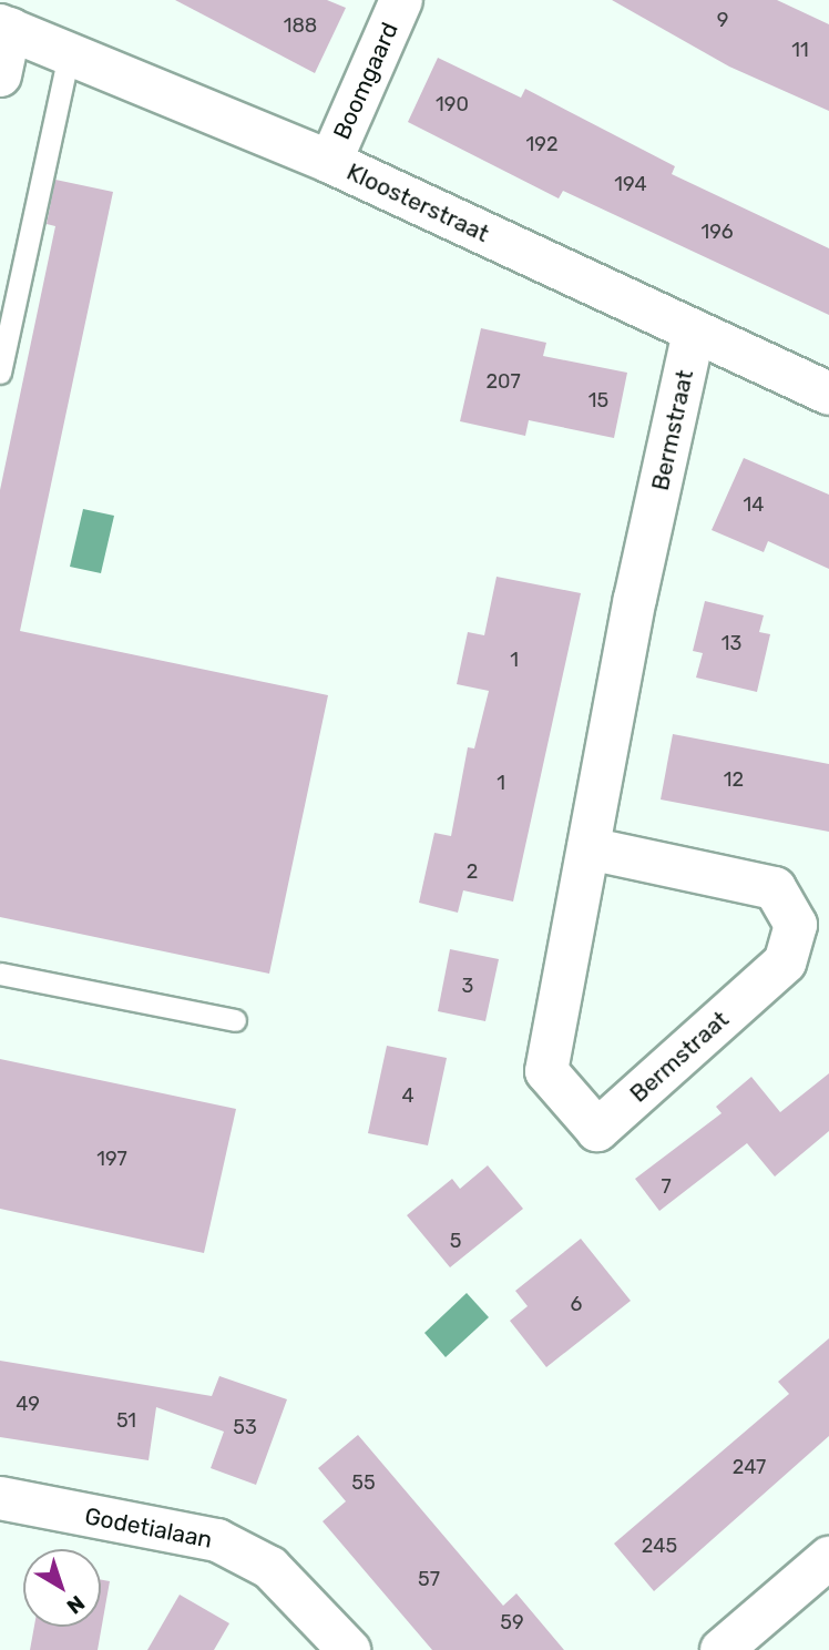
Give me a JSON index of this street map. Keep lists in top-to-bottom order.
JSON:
{
  "streets": {
    "street": [
      "Boomgaard",
      "Kloosterstraat",
      "Bermstraat",
      "Godetialaan"
    ]
  },
  "crossings": [
    ["Boomgaard", "Kloosterstraat"],
    ["Kloosterstraat", "Bermstraat"]
  ],
  "house_numbers": [
    "9",
    "188",
    "11",
    "190",
    "192",
    "194",
    "196",
    "207",
    "15",
    "14",
    "13",
    "1",
    "12",
    "1",
    "2",
    "3",
    "4",
    "197",
    "7",
    "5",
    "6",
    "49",
    "51",
    "53",
    "247",
    "55",
    "245",
    "57",
    "59"
  ],
  "north": "bottom right"
}
